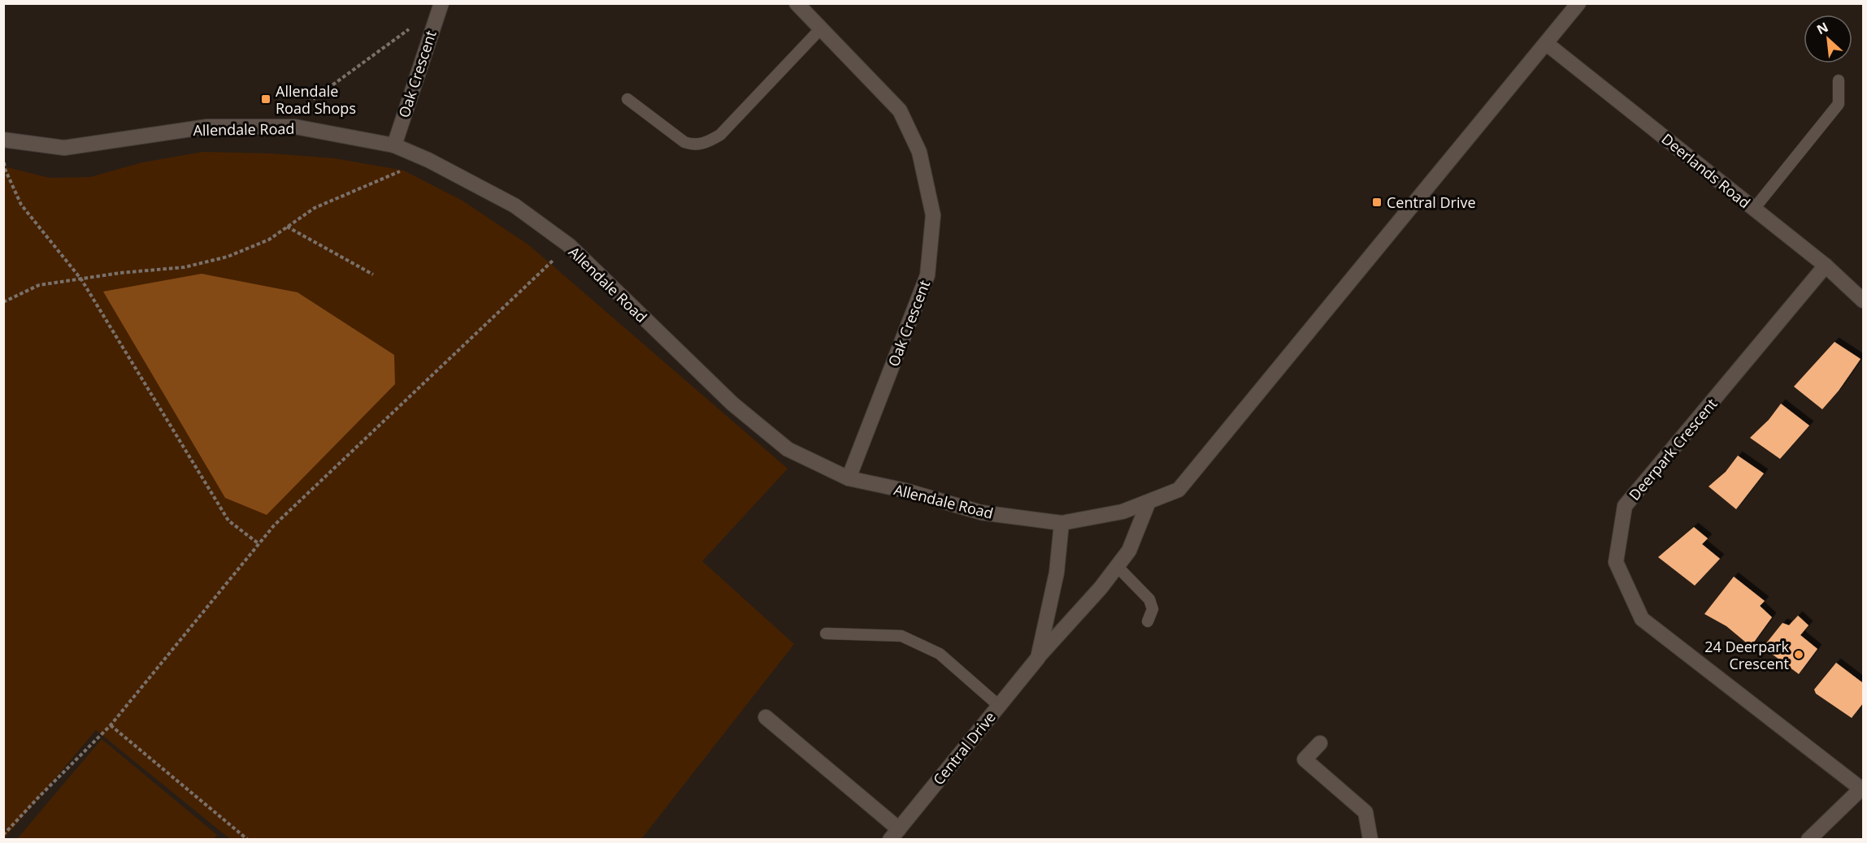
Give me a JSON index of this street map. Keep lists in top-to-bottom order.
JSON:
{
  "streets": {
    "street": [
      "Oak Crescent",
      "Allendale Road",
      "Deerlands Road",
      "Deerpark Crescent",
      "Central Drive"
    ]
  },
  "crossings": [
    ["Oak Crescent", "Allendale Road"],
    ["Allendale Road", "Deerlands Road"],
    ["Allendale Road", "Central Drive"],
    ["Deerlands Road", "Deerpark Crescent"]
  ],
  "places": {
    "transit": ["Allendale Road Shops", "Central Drive"],
    "other": ["24 Deerpark Crescent"]
  },
  "north": "top left"
}
